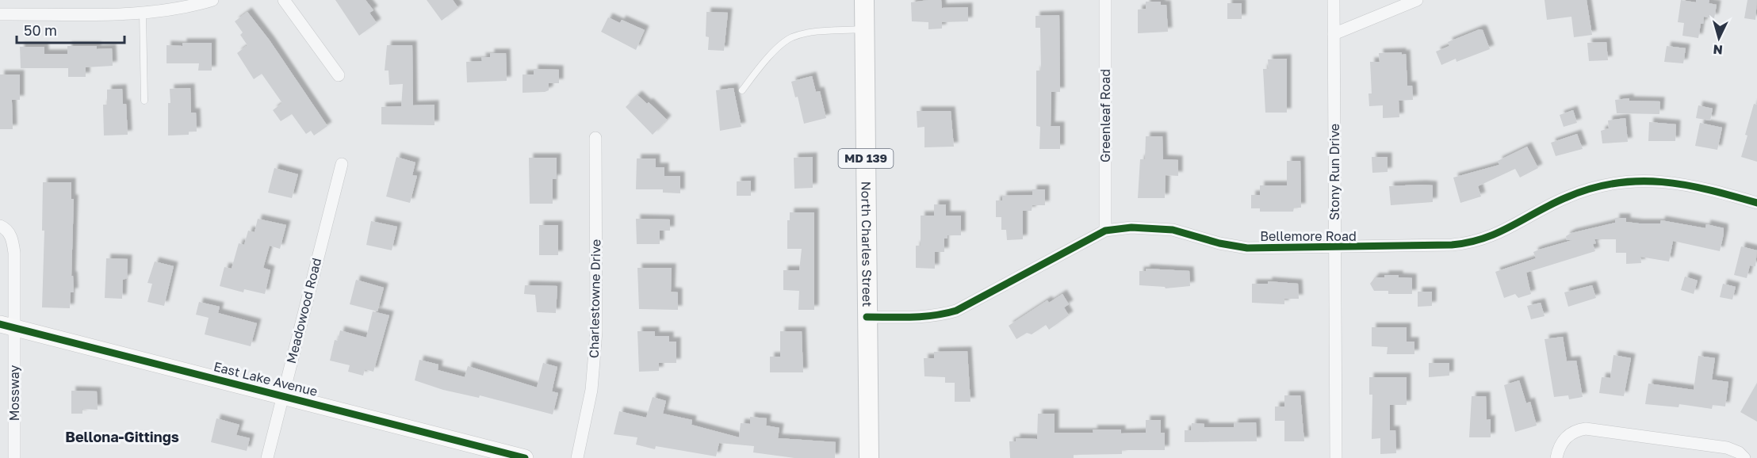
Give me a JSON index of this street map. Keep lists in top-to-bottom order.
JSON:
{
  "streets": {
    "main road": ["MD 139", "North Charles Street"],
    "street": [
      "Greenleaf Road",
      "Stony Run Drive",
      "Bellemore Road",
      "Charlestowne Drive",
      "Meadowood Road",
      "East Lake Avenue",
      "Mossway"
    ]
  },
  "crossings": [
    ["Greenleaf Road", "Bellemore Road"],
    ["Stony Run Drive", "Bellemore Road"],
    ["Bellemore Road", "North Charles Street"],
    ["Meadowood Road", "East Lake Avenue"],
    ["East Lake Avenue", "Mossway"]
  ],
  "districts": ["Bellona-Gittings"],
  "scale_bar": "50 m",
  "north": "bottom"
}
